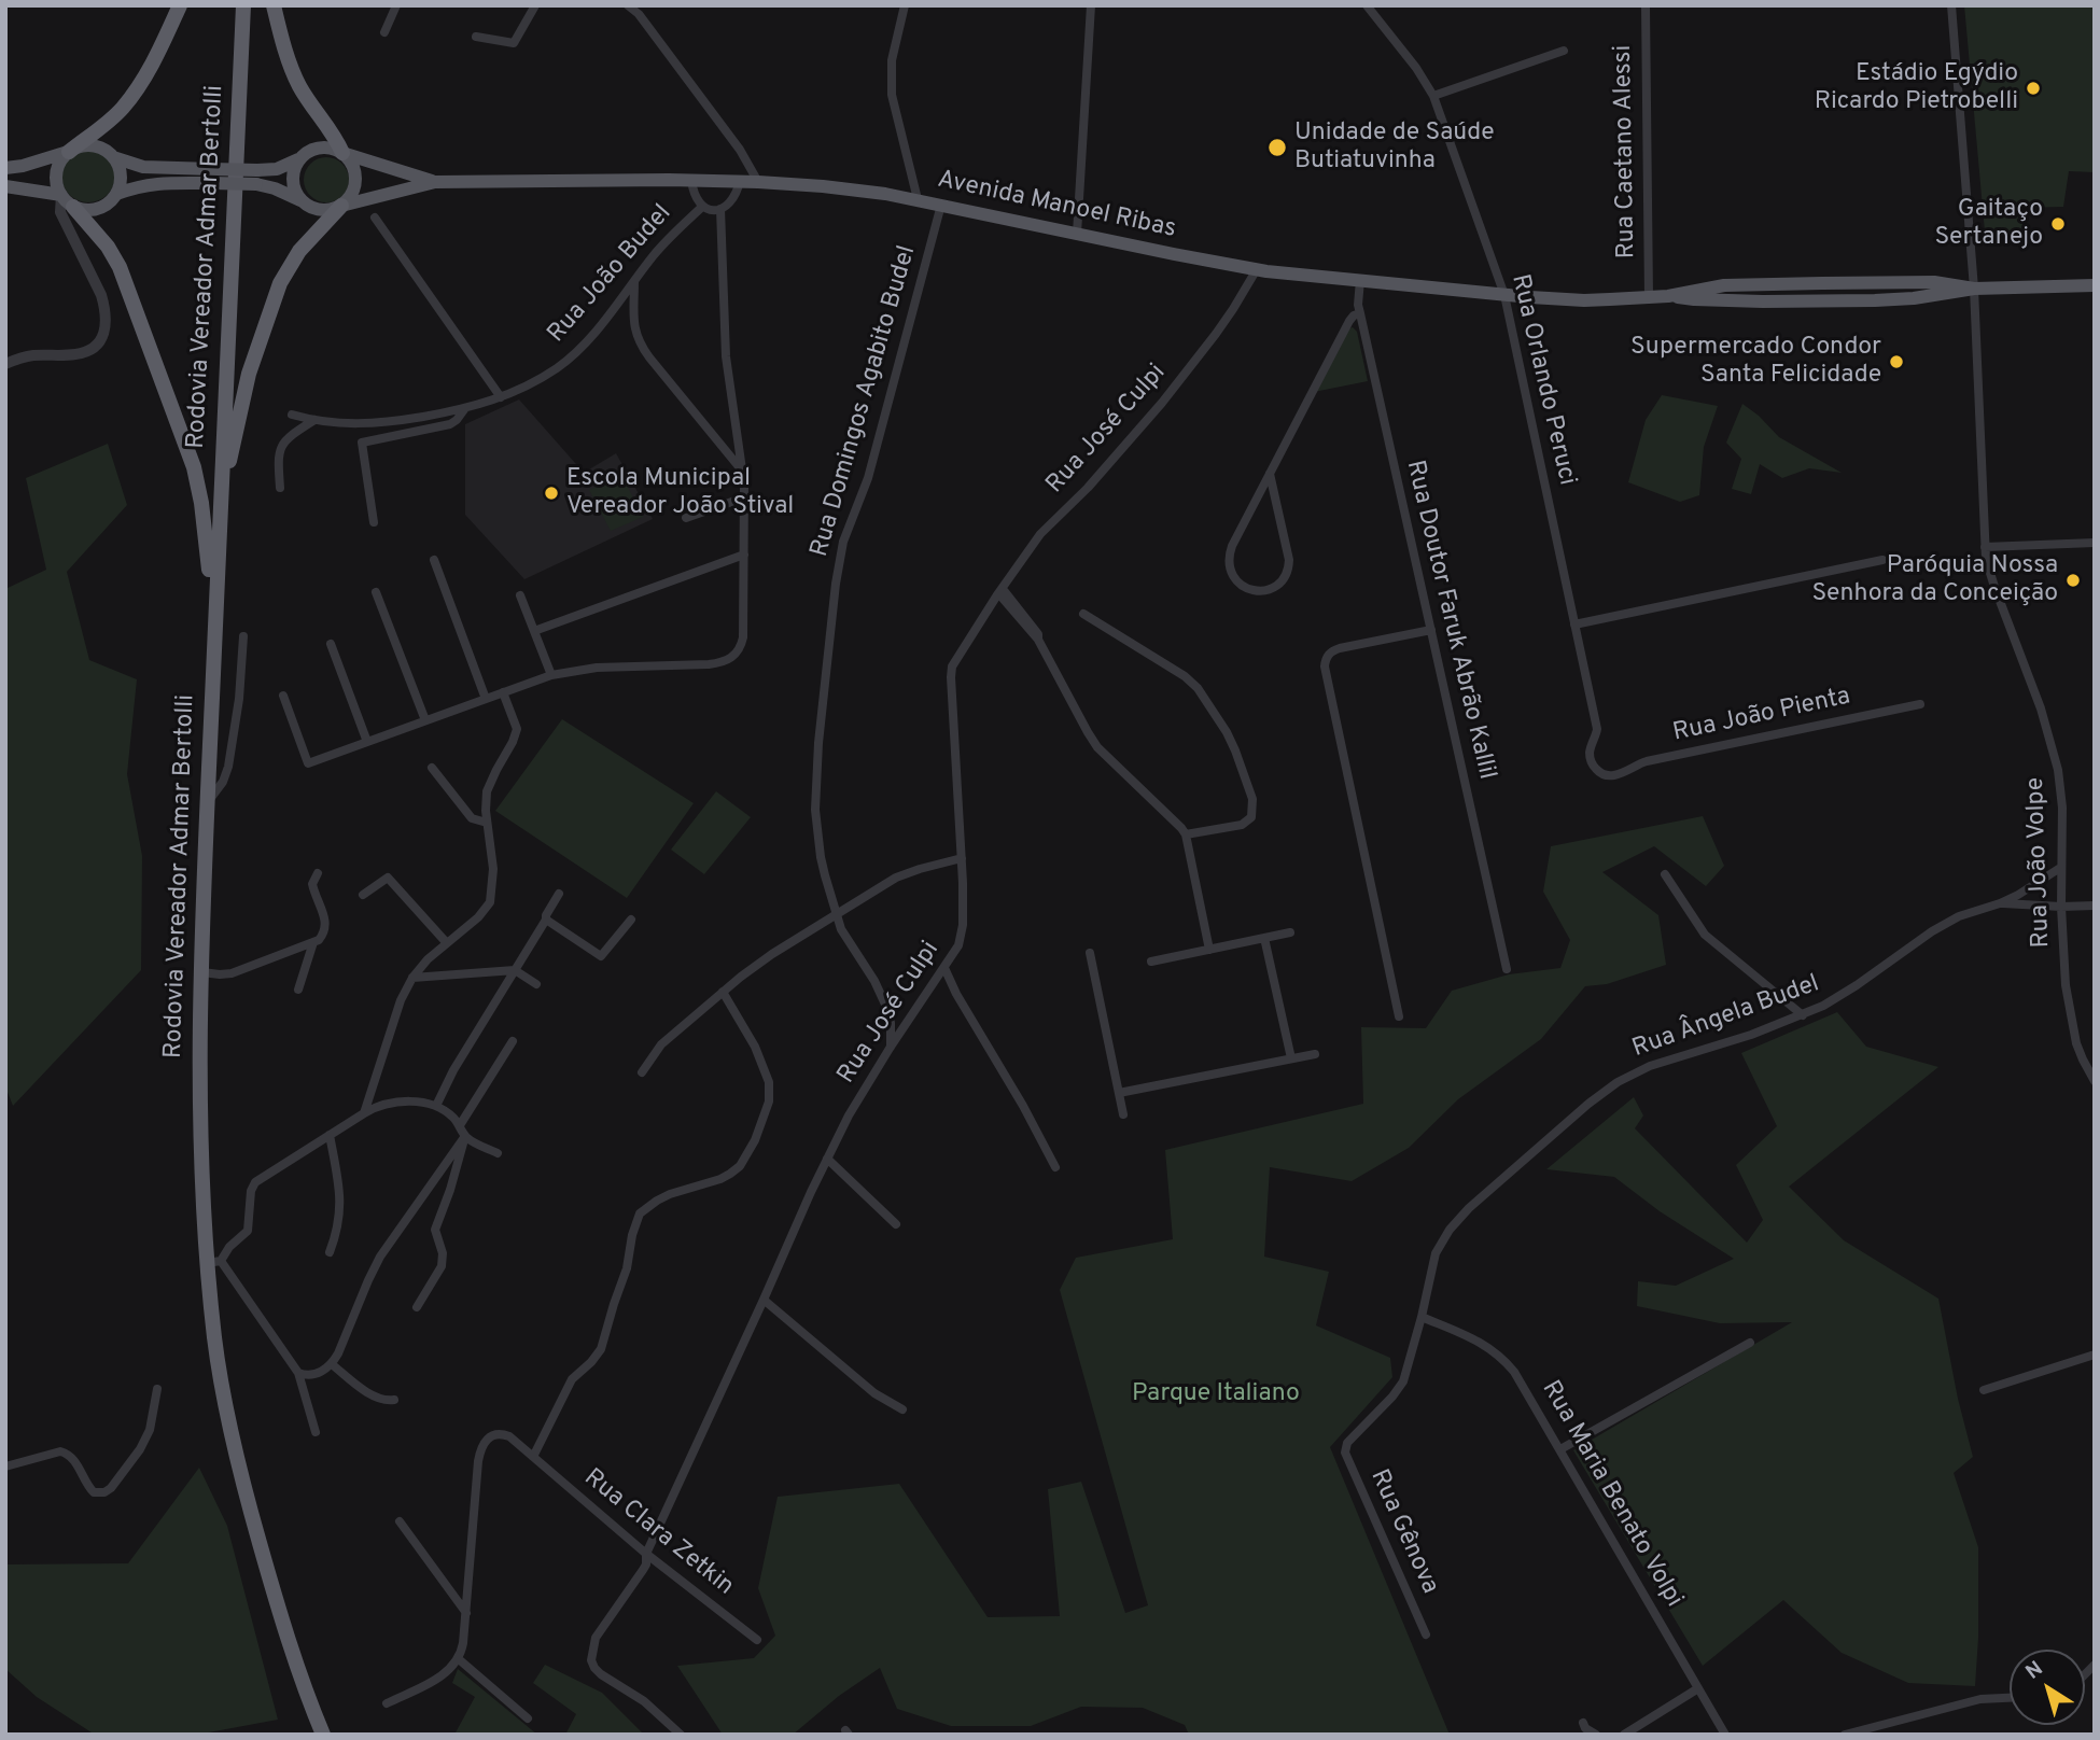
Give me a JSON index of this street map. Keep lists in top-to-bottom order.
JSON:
{
  "streets": {
    "highway": ["Rodovia Vereador Admar Bertolli"],
    "main road": ["Avenida Manoel Ribas"],
    "street": [
      "Rua Caetano Alessi",
      "Rua João Budel",
      "Rua Orlando Peruci",
      "Rua Domingos Agabito Budel",
      "Rua José Culpi",
      "Rua Doutor Faruk Abrão Kallil",
      "Rua João Pienta",
      "Rua João Volpe",
      "Rua Ângela Budel",
      "Rua Maria Benato Volpi",
      "Rua Gênova",
      "Rua Clara Zetkin"
    ]
  },
  "crossings": [
    ["Rua Caetano Alessi", "Avenida Manoel Ribas"],
    ["Avenida Manoel Ribas", "Rua Orlando Peruci"],
    ["Avenida Manoel Ribas", "Rua Domingos Agabito Budel"],
    ["Avenida Manoel Ribas", "Rua José Culpi"],
    ["Avenida Manoel Ribas", "Rua Doutor Faruk Abrão Kallil"],
    ["Avenida Manoel Ribas", "Rua João Volpe"],
    ["Rua Orlando Peruci", "Rua João Pienta"],
    ["Rua Domingos Agabito Budel", "Rua José Culpi"],
    ["Rua José Culpi", "Rua Clara Zetkin"],
    ["Rua João Volpe", "Rua Ângela Budel"],
    ["Rua Ângela Budel", "Rua Maria Benato Volpi"],
    ["Rua Ângela Budel", "Rua Gênova"]
  ],
  "parks": ["Parque Italiano"],
  "places": [
    "Estádio Egýdio Ricardo Pietrobelli",
    "Unidade de Saúde Butiatuvinha",
    "Gaitaço Sertanejo",
    "Supermercado Condor Santa Felicidade",
    "Escola Municipal Vereador João Stival",
    "Paróquia Nossa Senhora da Conceição"
  ],
  "north": "top left"
}
